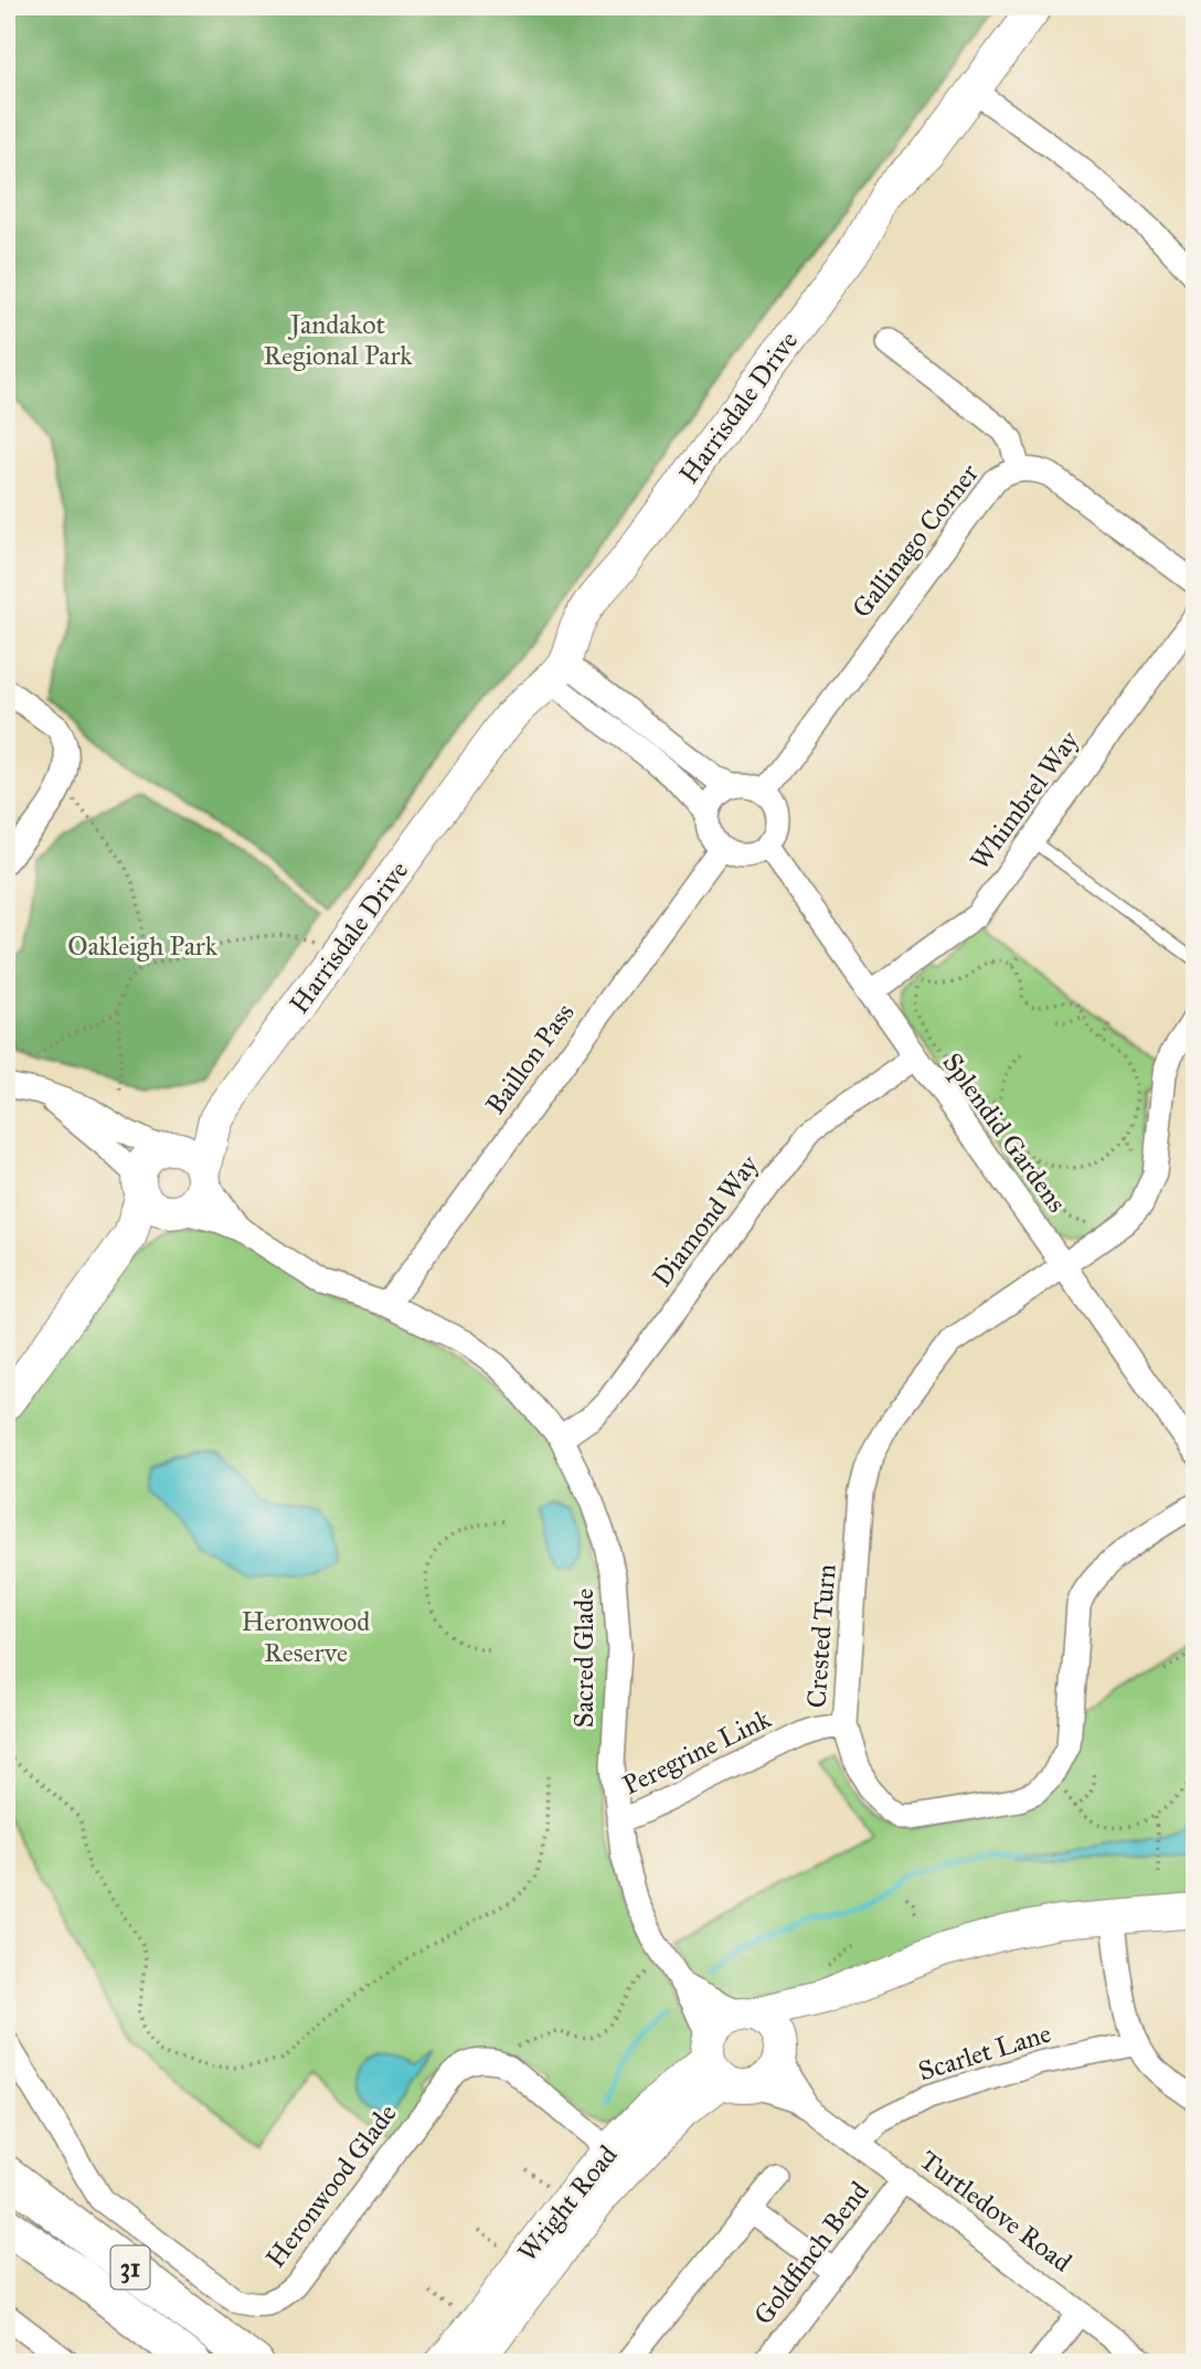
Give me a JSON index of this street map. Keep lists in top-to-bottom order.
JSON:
{
  "streets": {
    "main road": ["31"],
    "street": [
      "Harrisdale Drive",
      "Gallinago Corner",
      "Whimbrel Way",
      "Baillon Pass",
      "Splendid Gardens",
      "Diamond Way",
      "Crested Turn",
      "Sacred Glade",
      "Peregrine Link",
      "Scarlet Lane",
      "Heronwood Glade",
      "Wright Road",
      "Turtledove Road",
      "Goldfinch Bend"
    ]
  },
  "crossings": [
    ["Harrisdale Drive", "Sacred Glade"],
    ["Gallinago Corner", "Baillon Pass"],
    ["Gallinago Corner", "Splendid Gardens"],
    ["Whimbrel Way", "Splendid Gardens"],
    ["Baillon Pass", "Splendid Gardens"],
    ["Baillon Pass", "Sacred Glade"],
    ["Splendid Gardens", "Diamond Way"],
    ["Splendid Gardens", "Crested Turn"],
    ["Diamond Way", "Sacred Glade"],
    ["Crested Turn", "Peregrine Link"],
    ["Sacred Glade", "Peregrine Link"],
    ["Sacred Glade", "Wright Road"],
    ["Sacred Glade", "Turtledove Road"],
    ["Scarlet Lane", "Turtledove Road"],
    ["Heronwood Glade", "Wright Road"],
    ["Wright Road", "Turtledove Road"],
    ["Turtledove Road", "Goldfinch Bend"]
  ],
  "parks": ["Jandakot Regional Park", "Oakleigh Park", "Heronwood Reserve"]
}
